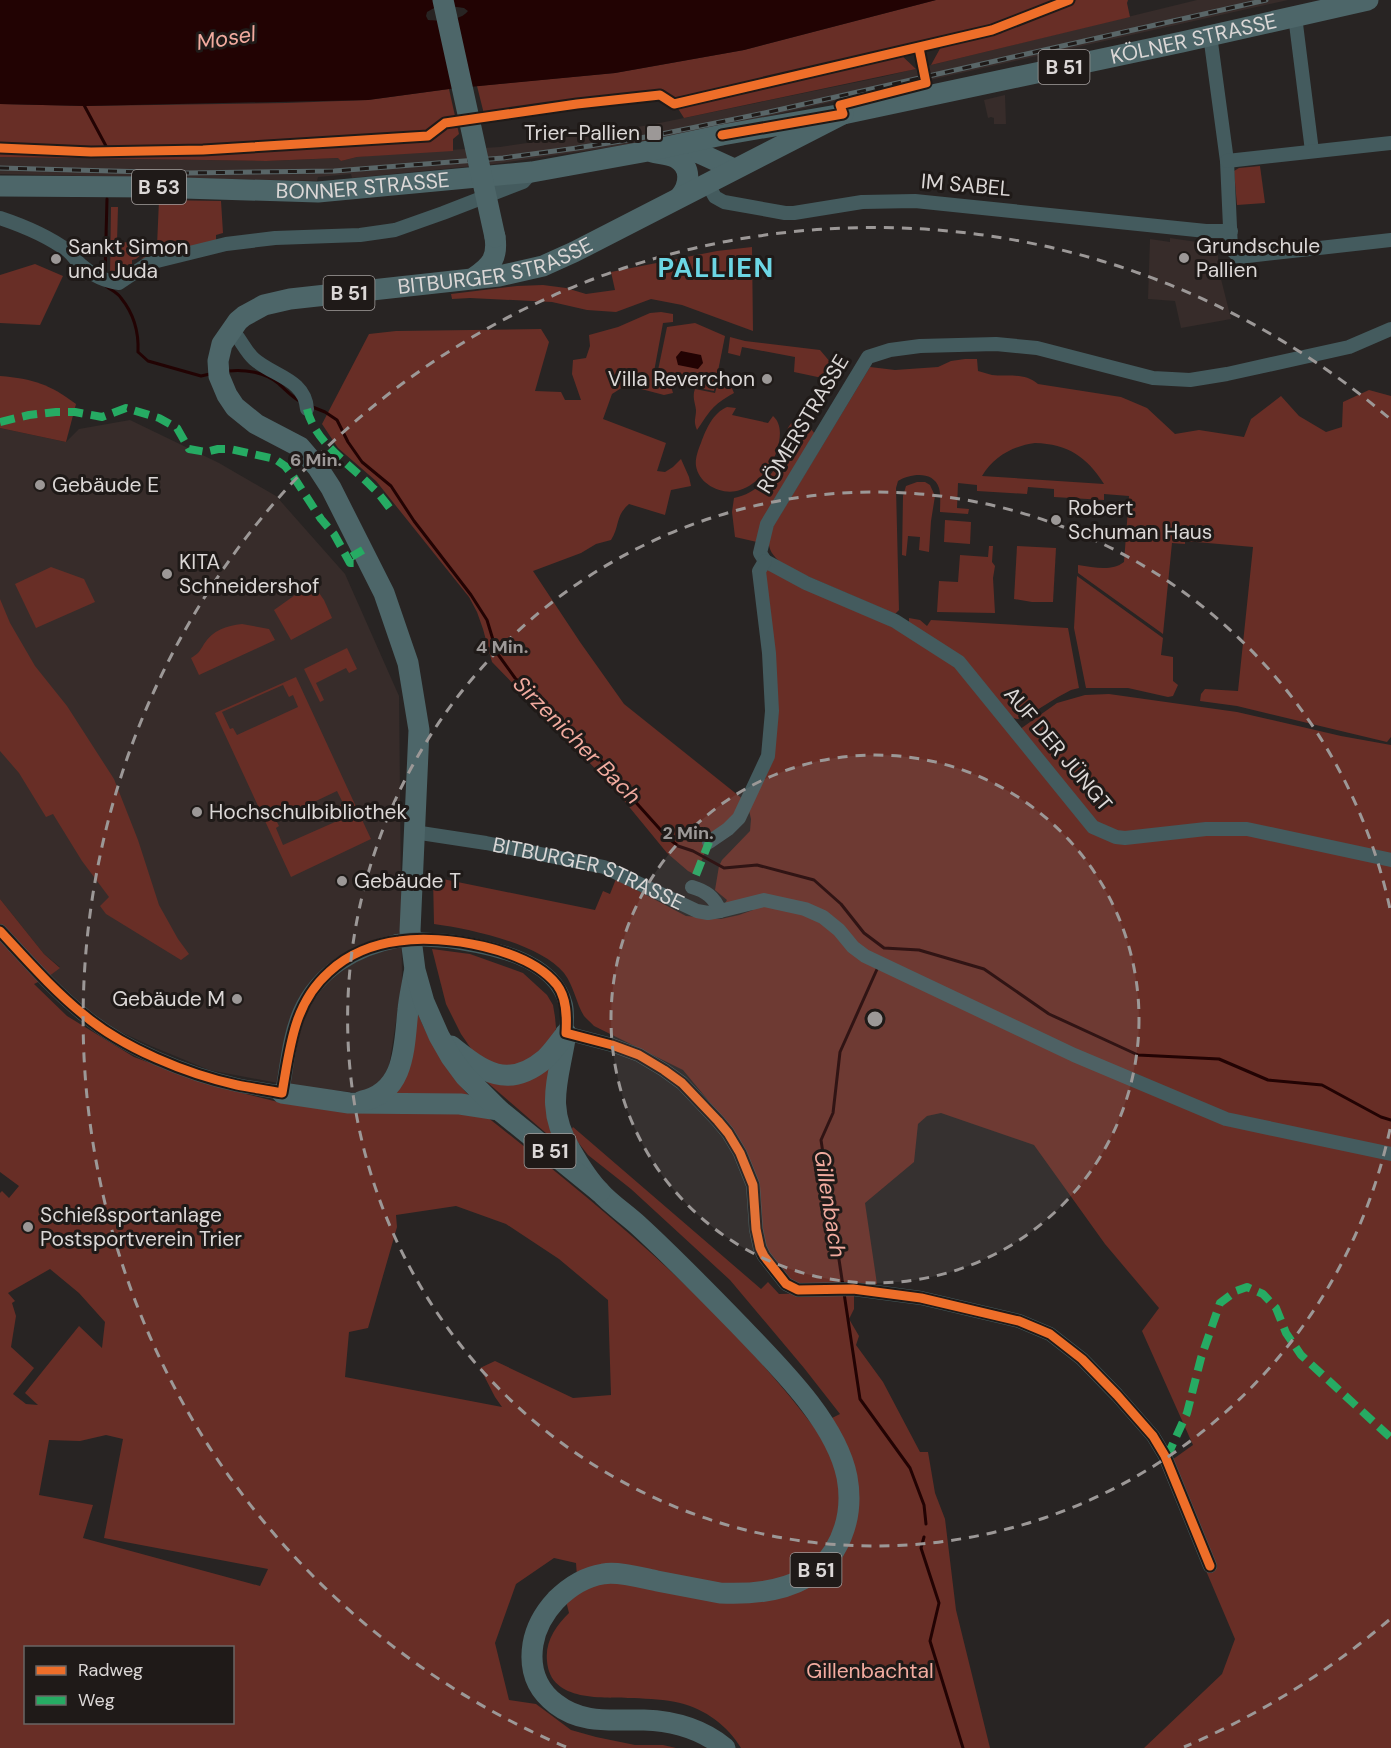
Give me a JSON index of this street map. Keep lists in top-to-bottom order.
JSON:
{
  "streets": {
    "main road": [
      "KÖLNER STRASSE",
      "B 51",
      "BONNER STRASSE",
      "B 53",
      "BITBURGER STRASSE"
    ],
    "street": ["IM SABEL", "RÖMERSTRASSE", "AUF DER JÜNGT"]
  },
  "crossings": [
    ["KÖLNER STRASSE", "BONNER STRASSE"],
    ["KÖLNER STRASSE", "BITBURGER STRASSE"],
    ["B 51", "BITBURGER STRASSE"],
    ["BONNER STRASSE", "BITBURGER STRASSE"],
    ["IM SABEL", "BITBURGER STRASSE"],
    ["RÖMERSTRASSE", "AUF DER JÜNGT"]
  ],
  "districts": ["PALLIEN"],
  "water": ["Mosel", "Sirzenicher Bach", "Gillenbach"],
  "parks": ["Gillenbachtal"],
  "places": {
    "transit": ["Trier-Pallien"],
    "other": [
      "Grundschule Pallien",
      "Sankt Simon und Juda",
      "Villa Reverchon",
      "Gebäude E",
      "Robert Schuman Haus",
      "KITA Schneidershof",
      "Hochschulbibliothek",
      "Gebäude T",
      "Gebäude M",
      "Schießsportanlage Postsportverein Trier"
    ]
  },
  "legend": ["Radweg", "Weg"],
  "rings": ["6 Min.", "4 Min.", "2 Min."]
}
